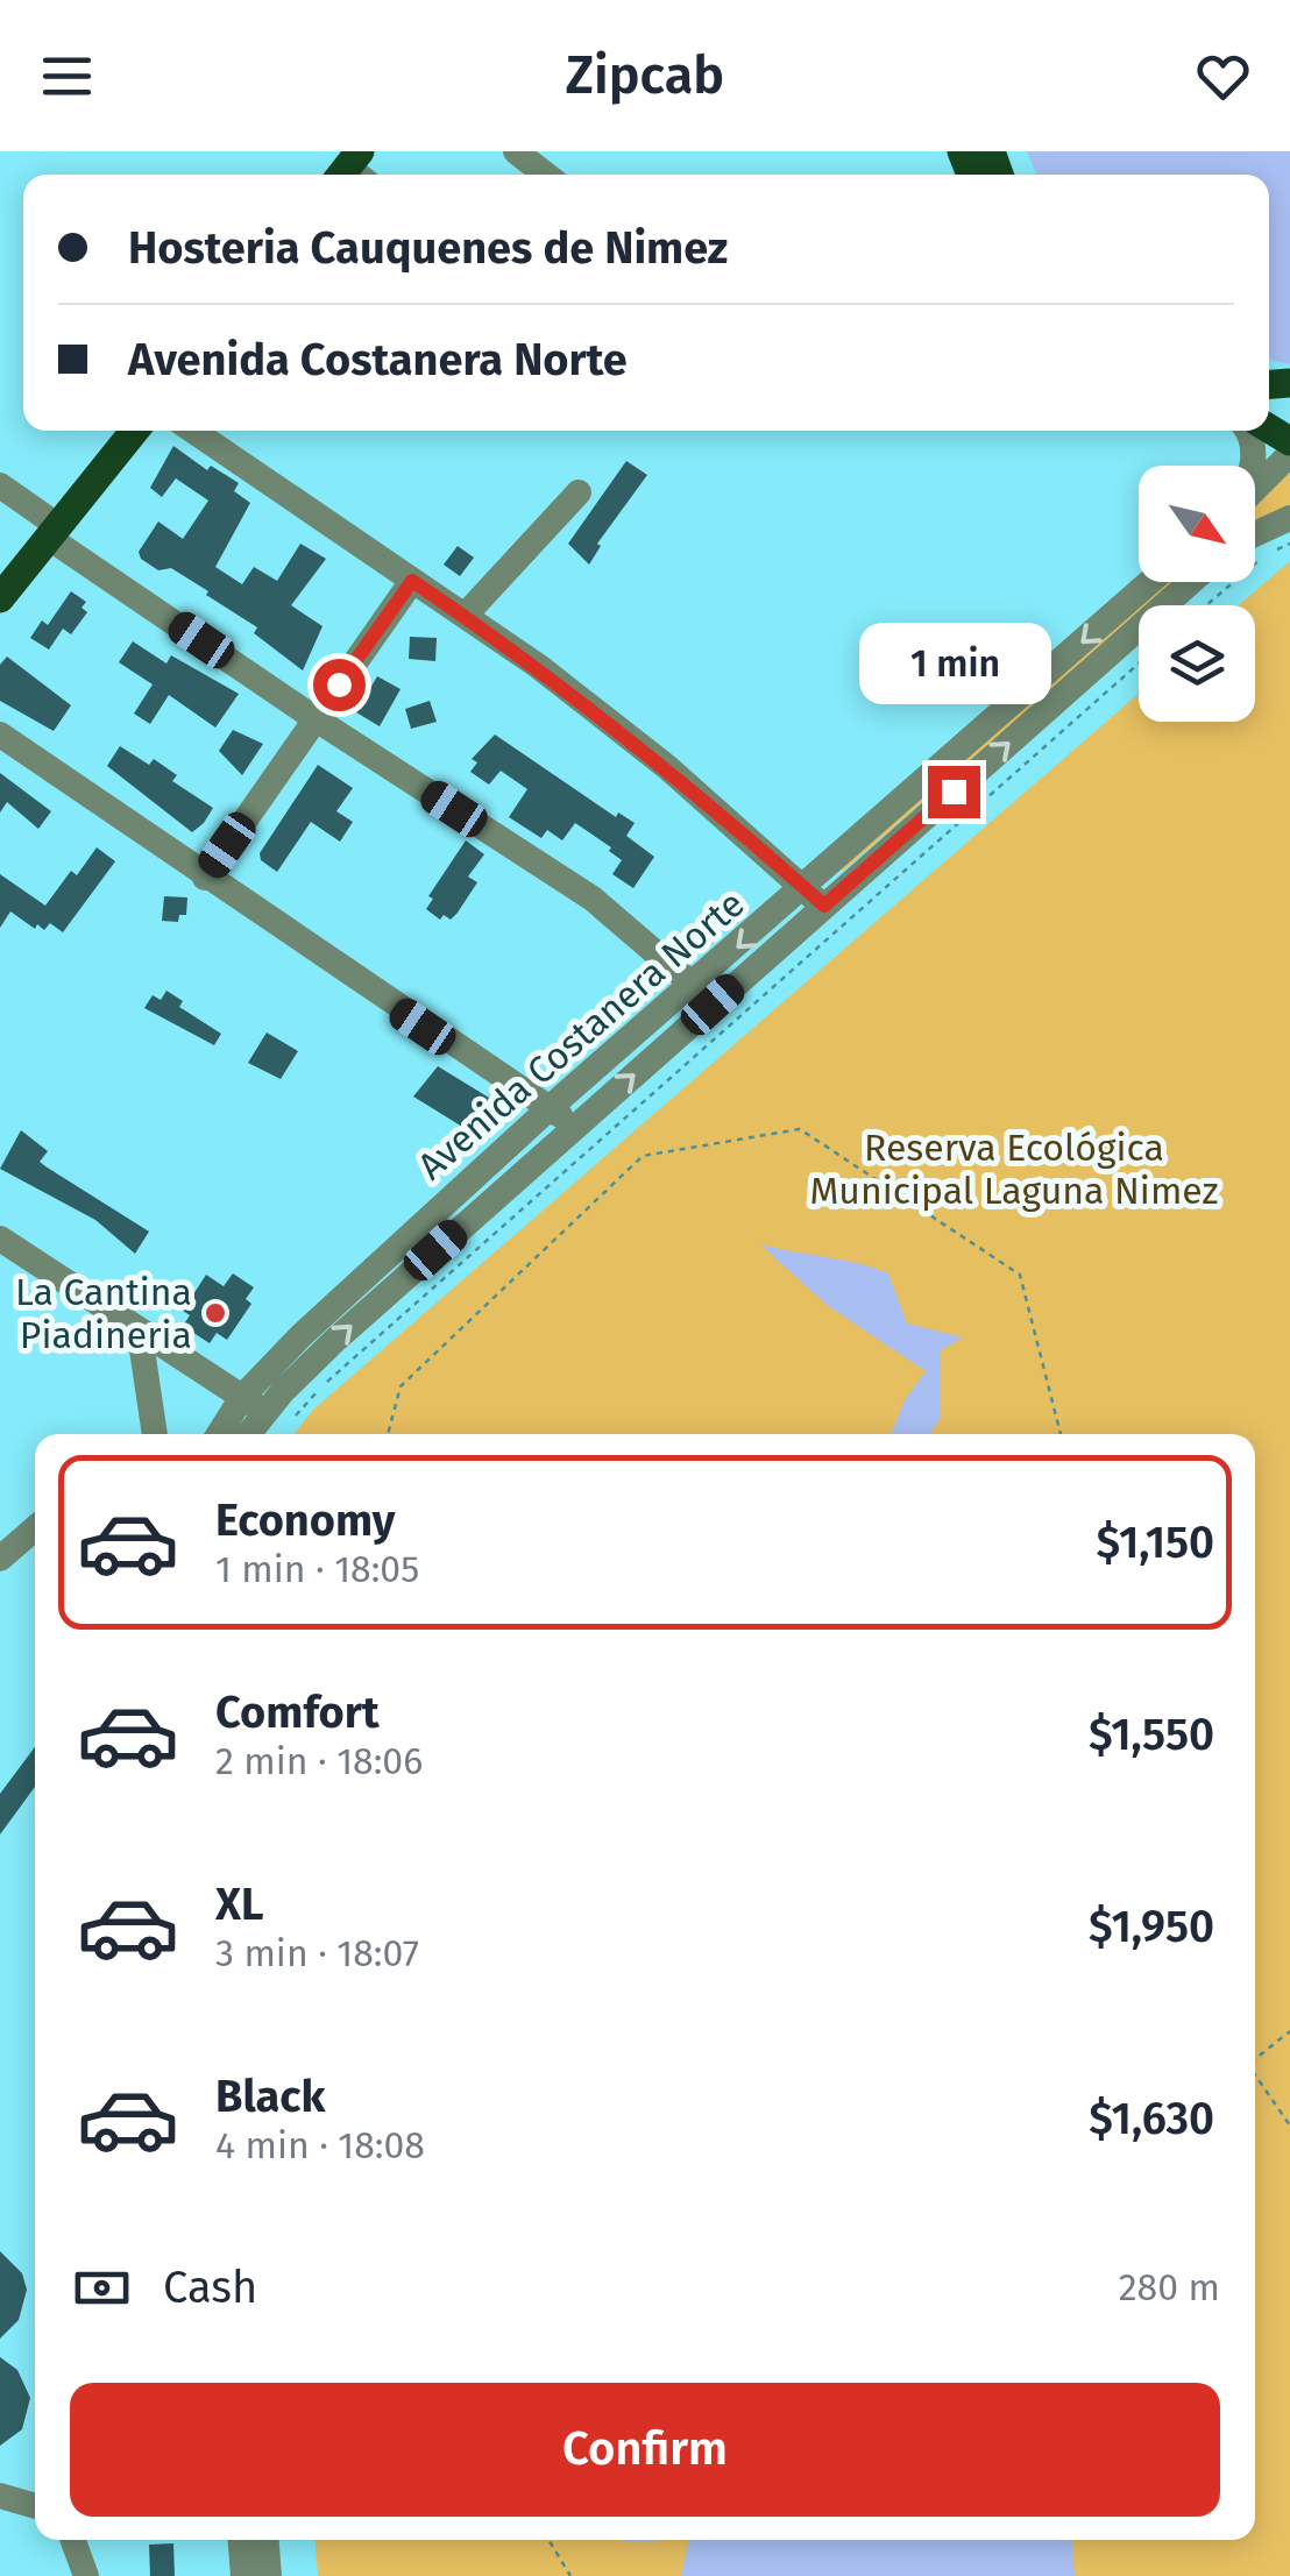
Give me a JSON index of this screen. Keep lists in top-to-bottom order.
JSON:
{
  "streets": {
    "street": ["Avenida Costanera Norte"]
  },
  "parks": ["Reserva Ecológica Municipal Laguna Nimez"],
  "places": ["La Cantina Piadineria"],
  "north": "bottom right",
  "page": {
    "header": "Zipcab",
    "banner": ["Hosteria Cauquenes de Nimez", "Avenida Costanera Norte"],
    "bubble": "1 min",
    "list": [
      {
        "name": "Economy",
        "note": "1 min · 18:05",
        "value": "$1,150"
      },
      {
        "name": "Comfort",
        "note": "2 min · 18:06",
        "value": "$1,550"
      },
      {
        "name": "XL",
        "note": "3 min · 18:07",
        "value": "$1,950"
      },
      {
        "name": "Black",
        "note": "4 min · 18:08",
        "value": "$1,630"
      }
    ],
    "pay": ["Cash", "280 m"],
    "buttons": "Confirm"
  }
}
